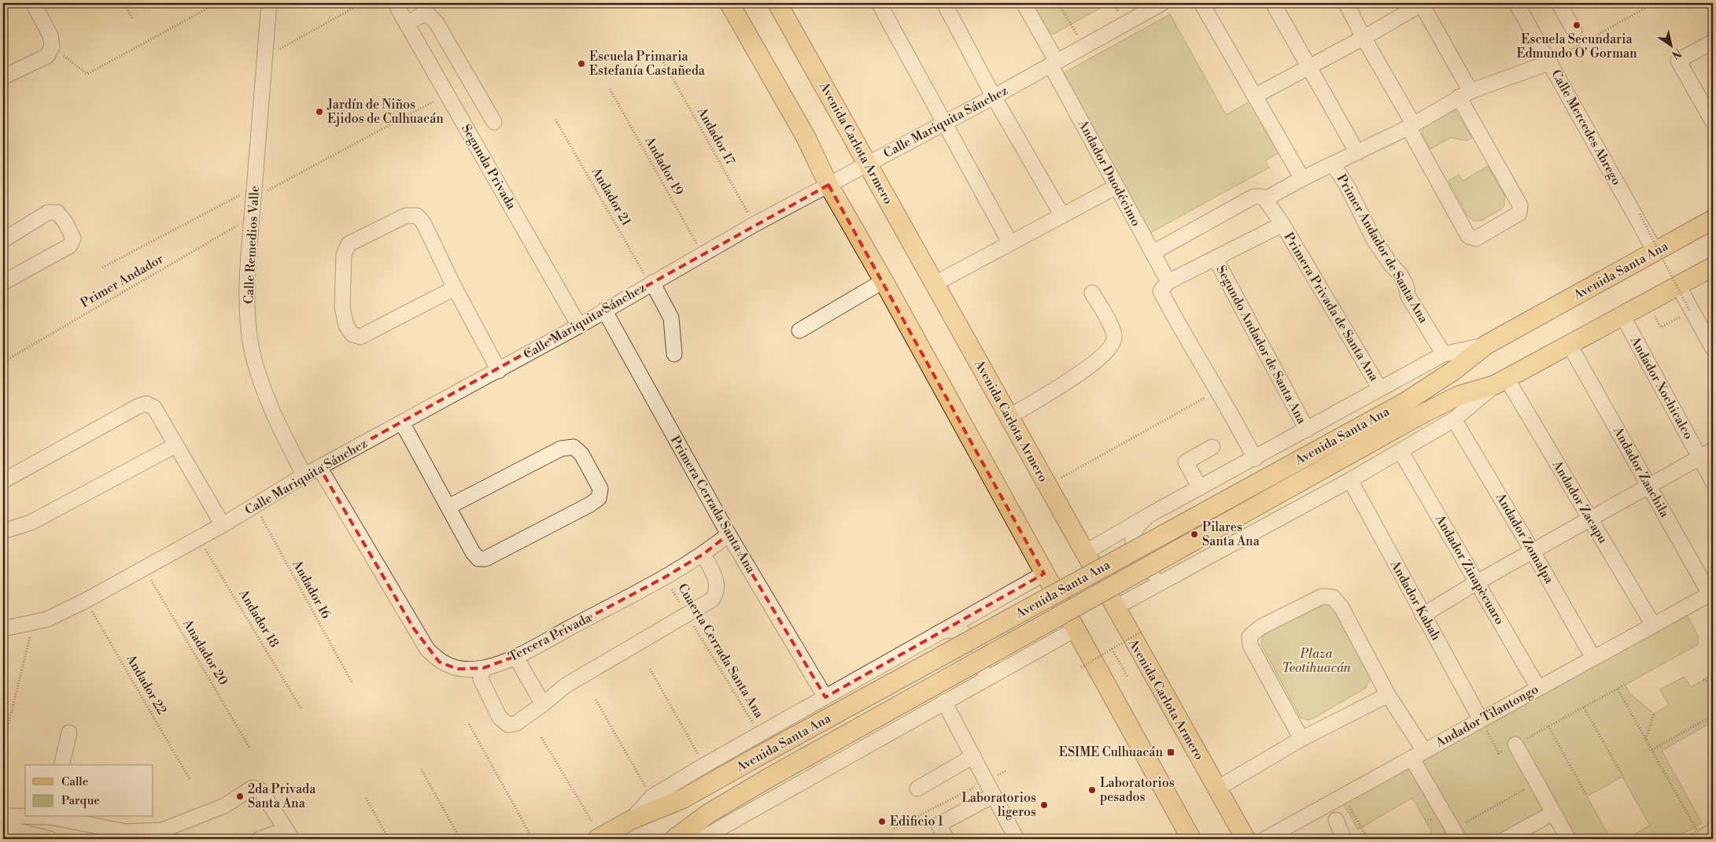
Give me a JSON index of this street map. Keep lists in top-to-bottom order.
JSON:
{
  "streets": {
    "main road": ["Avenida Carlota Armero", "Avenida Santa Ana"],
    "street": [
      "Calle Mariquita Sánchez",
      "Calle Mercedes Abrego",
      "Segunda Privada",
      "Andador Duodécimo",
      "Calle Remedios Valle",
      "Primer Andador de Santa Ana",
      "Primera Privada de Santa Ana",
      "Segundo Andador de Santa Ana",
      "Andador Xochicalco",
      "Andador Zaachila",
      "Andador Zacapu",
      "Primera Cerrada Santa Ana",
      "Andador Zomalpa",
      "Andador Zinapècuaro",
      "Andador Kabah",
      "Tercera Privada",
      "Andador Tilantongo"
    ],
    "path": [
      "Andador 17",
      "Andador 19",
      "Andador 21",
      "Primer Andador",
      "Andador 16",
      "Andador 18",
      "Cuaerta Cerrada Santa Ana",
      "Anadador 20",
      "Andador 22"
    ]
  },
  "crossings": [
    ["Calle Mariquita Sánchez", "Andador 17"],
    ["Calle Mariquita Sánchez", "Avenida Carlota Armero"],
    ["Calle Mariquita Sánchez", "Andador 19"],
    ["Calle Mariquita Sánchez", "Segunda Privada"],
    ["Calle Mariquita Sánchez", "Andador Duodécimo"],
    ["Calle Mariquita Sánchez", "Andador 21"],
    ["Calle Mariquita Sánchez", "Calle Remedios Valle"],
    ["Calle Mariquita Sánchez", "Primera Cerrada Santa Ana"],
    ["Calle Mariquita Sánchez", "Andador 16"],
    ["Calle Mariquita Sánchez", "Andador 18"],
    ["Calle Mariquita Sánchez", "Tercera Privada"],
    ["Calle Mariquita Sánchez", "Anadador 20"],
    ["Calle Mariquita Sánchez", "Andador 22"],
    ["Calle Mercedes Abrego", "Avenida Santa Ana"],
    ["Avenida Carlota Armero", "Avenida Santa Ana"],
    ["Andador Duodécimo", "Primera Privada de Santa Ana"],
    ["Calle Remedios Valle", "Primer Andador"],
    ["Primer Andador de Santa Ana", "Avenida Santa Ana"],
    ["Avenida Santa Ana", "Primera Privada de Santa Ana"],
    ["Avenida Santa Ana", "Segundo Andador de Santa Ana"],
    ["Avenida Santa Ana", "Andador Xochicalco"],
    ["Avenida Santa Ana", "Andador Zaachila"],
    ["Avenida Santa Ana", "Andador Zacapu"],
    ["Avenida Santa Ana", "Primera Cerrada Santa Ana"],
    ["Avenida Santa Ana", "Andador Zomalpa"],
    ["Avenida Santa Ana", "Andador Zinapècuaro"],
    ["Avenida Santa Ana", "Andador Kabah"],
    ["Avenida Santa Ana", "Cuaerta Cerrada Santa Ana"],
    ["Primera Privada de Santa Ana", "Segundo Andador de Santa Ana"],
    ["Andador Zaachila", "Andador Tilantongo"],
    ["Andador Zacapu", "Andador Tilantongo"],
    ["Primera Cerrada Santa Ana", "Tercera Privada"],
    ["Andador Zomalpa", "Andador Tilantongo"],
    ["Andador Zinapècuaro", "Andador Tilantongo"],
    ["Andador Kabah", "Andador Tilantongo"],
    ["Tercera Privada", "Cuaerta Cerrada Santa Ana"]
  ],
  "parks": ["Plaza Teotihuacán"],
  "places": {
    "other": [
      "Escuela Secundaria Edmundo O' Gorman",
      "Escuela Primaria Estefanía Castañeda",
      "Jardín de Niños Ejidos de Culhuacán",
      "Pilares Santa Ana",
      "Laboratorios pesados",
      "2da Privada Santa Ana",
      "Laboratorios ligeros",
      "Edificio 1"
    ],
    "transit": ["ESIME Culhuacán"]
  },
  "legend": ["Calle", "Parque"],
  "north": "bottom right"
}
